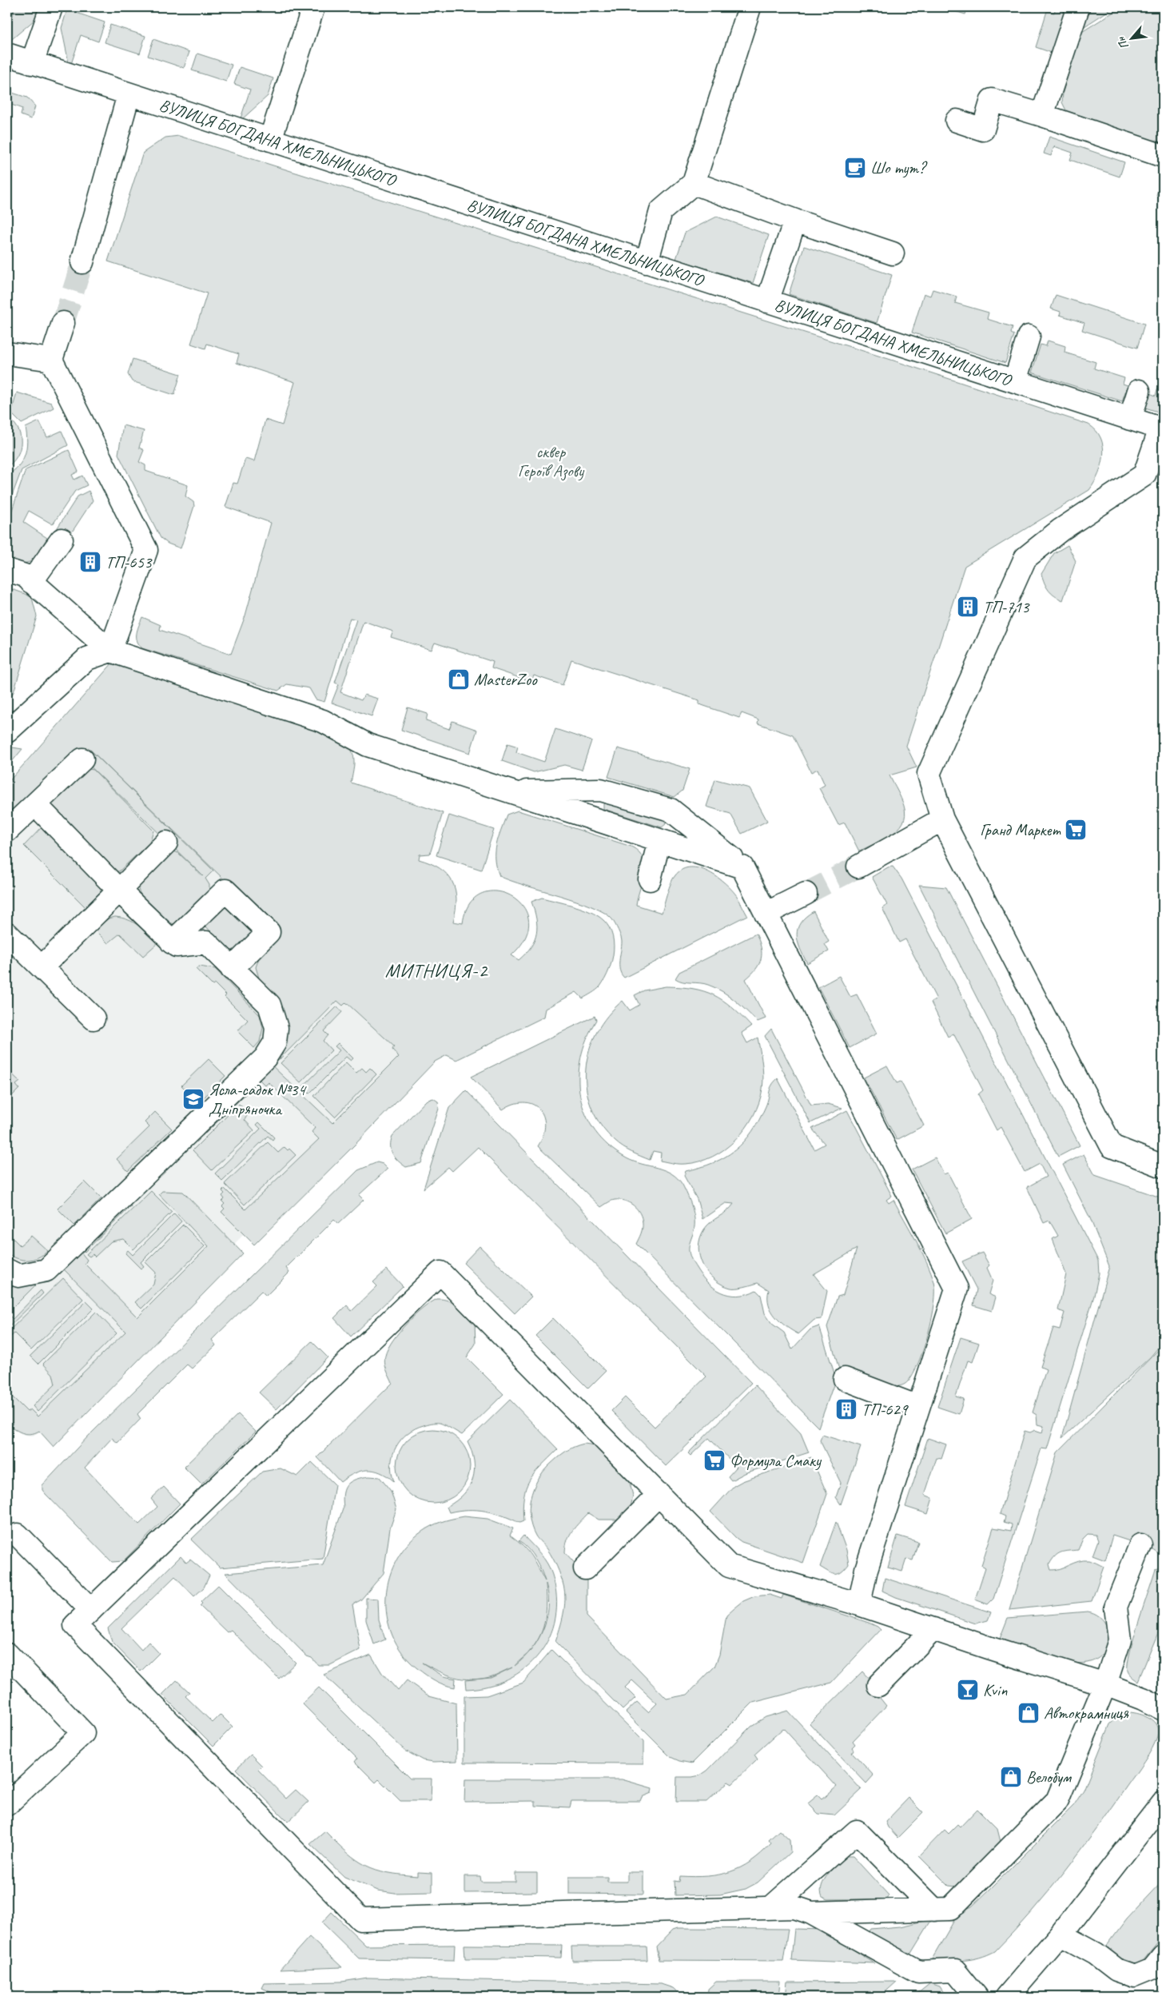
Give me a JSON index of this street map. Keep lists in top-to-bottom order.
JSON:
{
  "streets": {
    "street": ["ВУЛИЦЯ БОГДАНА ХМЕЛЬНИЦЬКОГО"]
  },
  "districts": ["МИТНИЦЯ-2"],
  "parks": ["сквер Героїв Азову"],
  "places": {
    "cafe": ["Шо тут?"],
    "building": ["ТП-653", "ТП-713", "ТП-629"],
    "shop": ["MasterZoo", "Автокрамниця", "Велобум"],
    "supermarket": ["Гранд Маркет", "Формула Смаку"],
    "school or university": ["Ясла-садок №34 Дніпряночка"],
    "bar": ["Kvin"]
  },
  "north": "bottom left"
}
